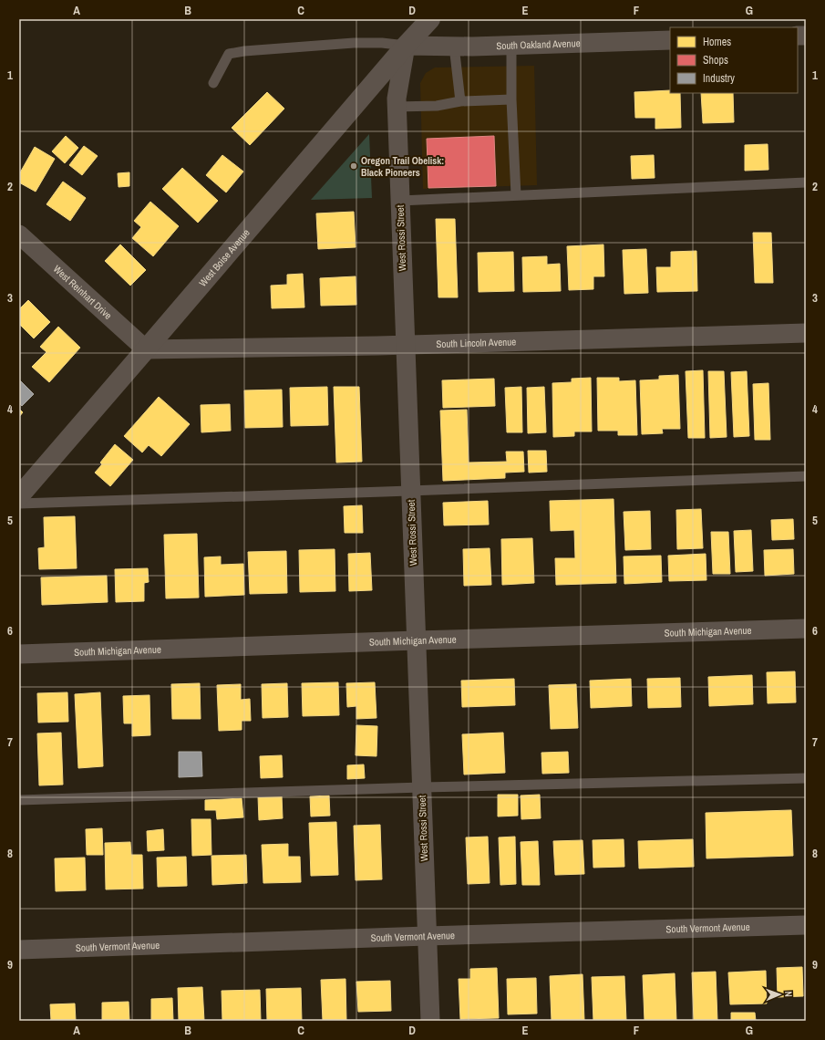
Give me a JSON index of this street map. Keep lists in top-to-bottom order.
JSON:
{
  "streets": {
    "street": [
      "South Oakland Avenue",
      "West Rossi Street",
      "West Boise Avenue",
      "West Reinhart Drive",
      "South Lincoln Avenue",
      "South Michigan Avenue",
      "South Vermont Avenue"
    ]
  },
  "crossings": [
    ["South Oakland Avenue", "West Rossi Street"],
    ["South Oakland Avenue", "West Boise Avenue"],
    ["West Rossi Street", "West Boise Avenue"],
    ["West Rossi Street", "South Lincoln Avenue"],
    ["West Rossi Street", "South Michigan Avenue"],
    ["West Rossi Street", "South Vermont Avenue"],
    ["West Boise Avenue", "West Reinhart Drive"],
    ["West Boise Avenue", "South Lincoln Avenue"],
    ["West Reinhart Drive", "South Lincoln Avenue"]
  ],
  "places": ["Oregon Trail Obelisk: Black Pioneers"],
  "legend": ["Homes", "Shops", "Industry"],
  "north": "right",
  "grid": {
    "columns": [
      "A",
      "B",
      "C",
      "D",
      "E",
      "F",
      "G"
    ],
    "rows": [
      "1",
      "2",
      "3",
      "4",
      "5",
      "6",
      "7",
      "8",
      "9"
    ]
  }
}
